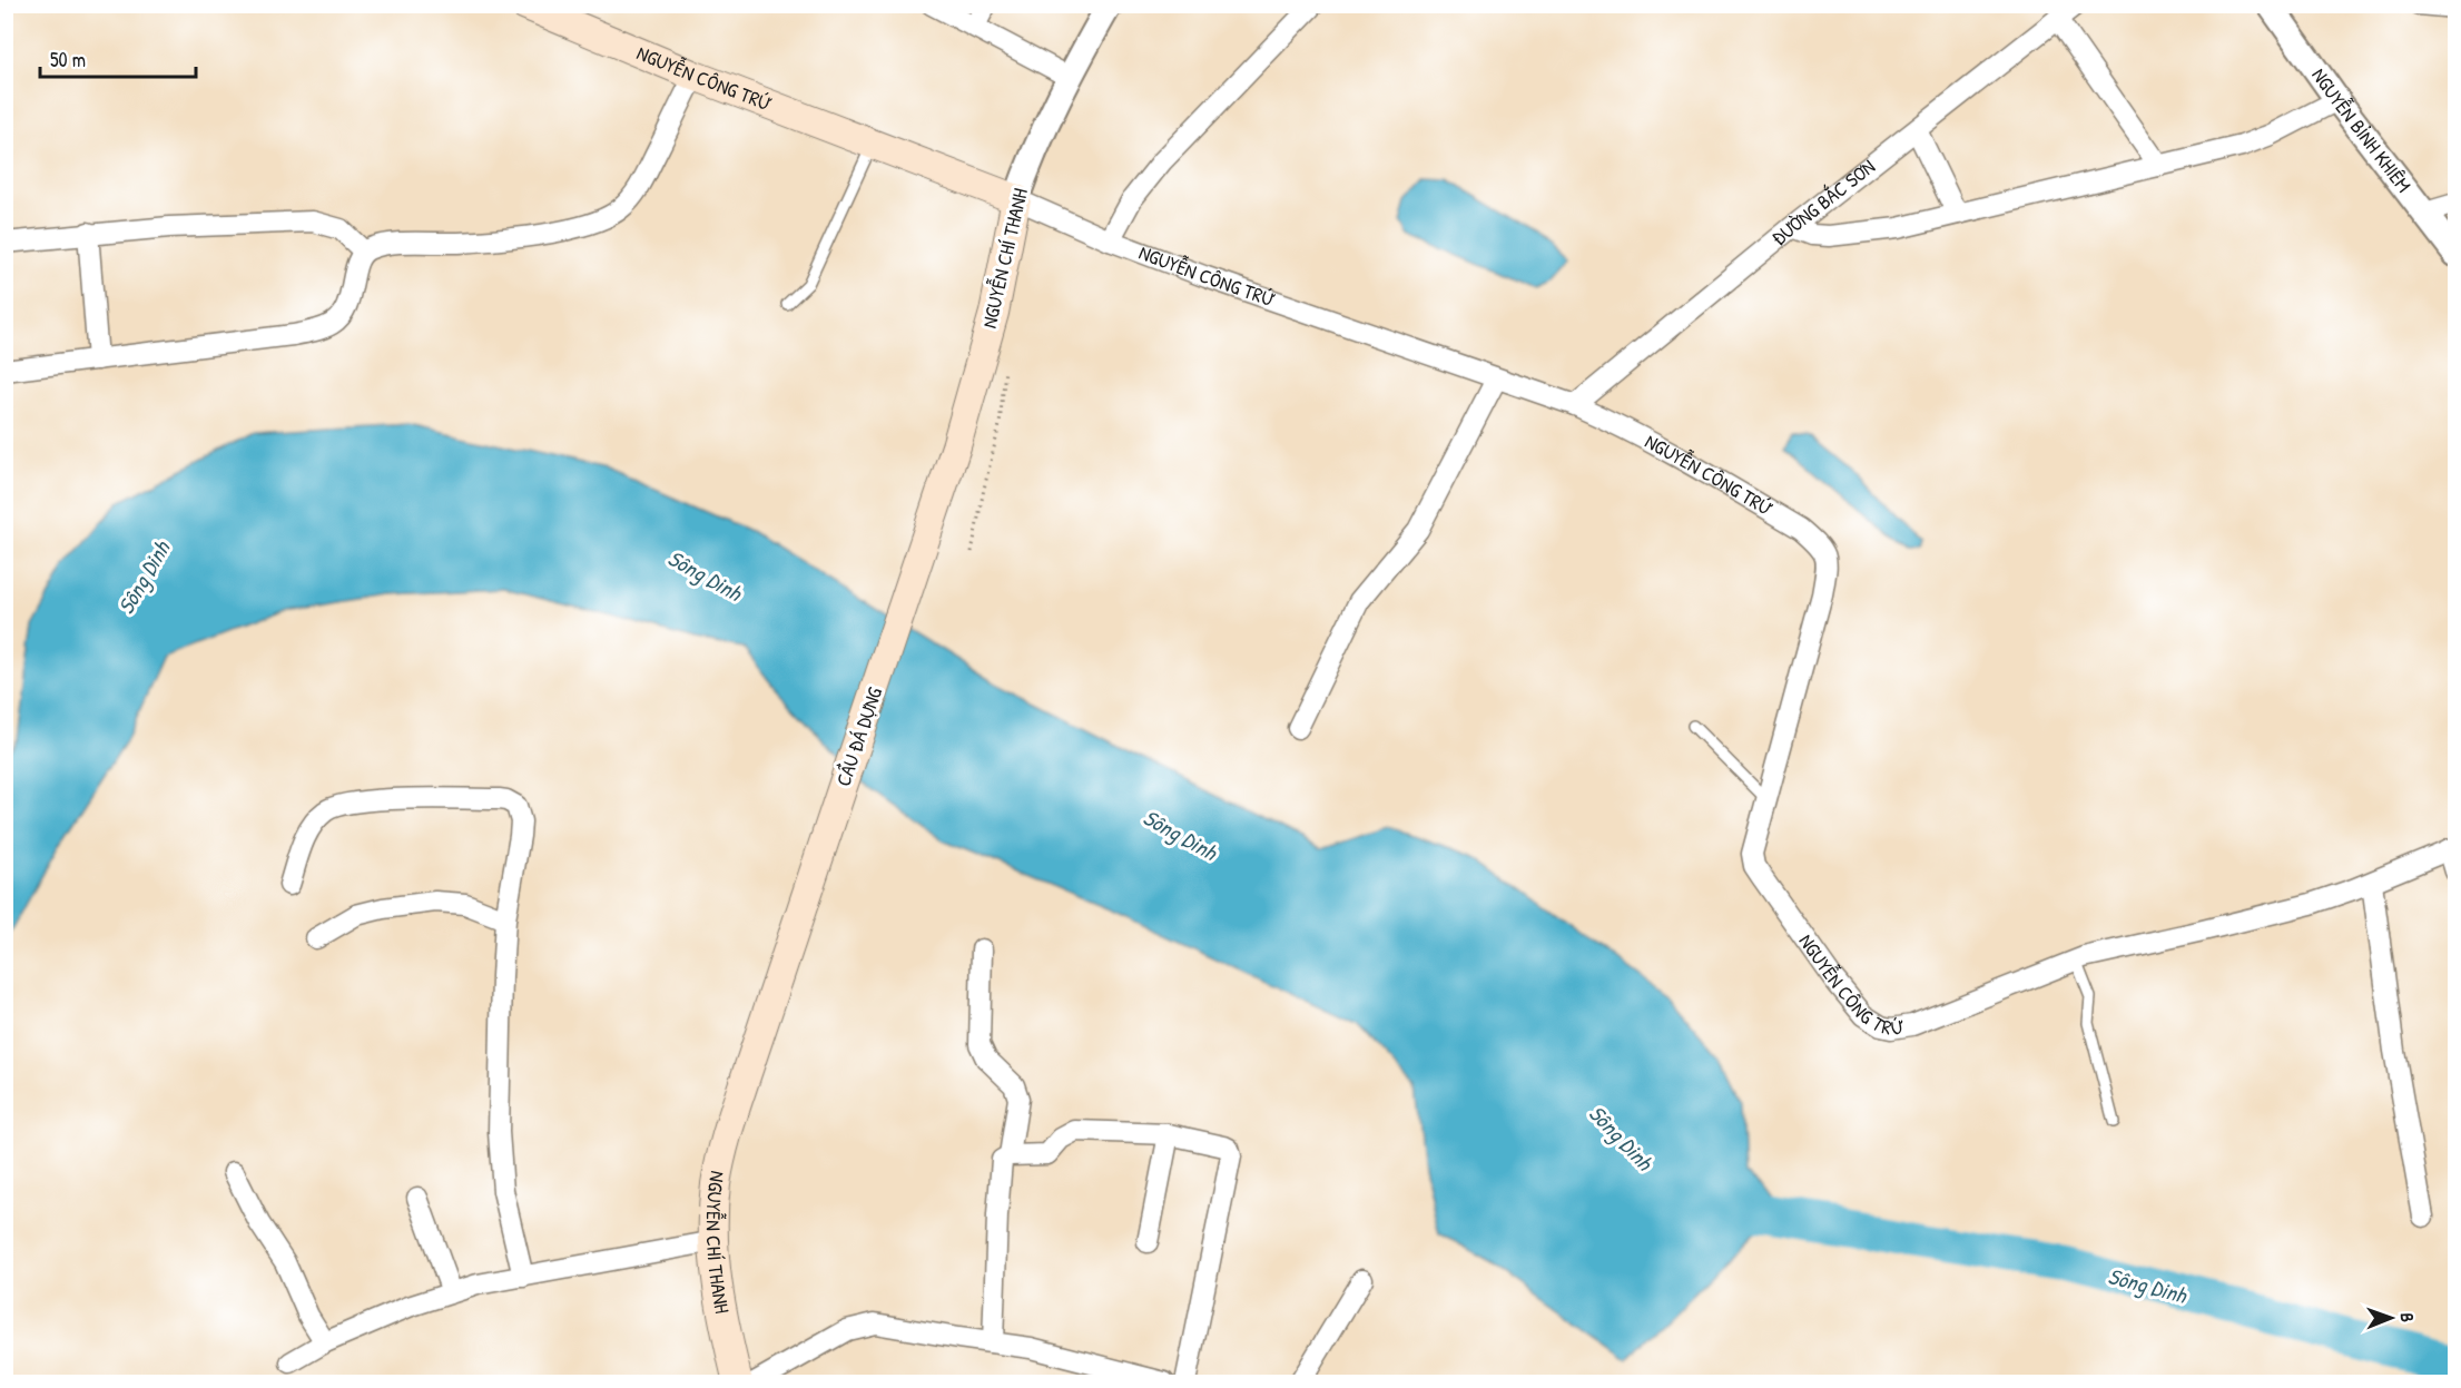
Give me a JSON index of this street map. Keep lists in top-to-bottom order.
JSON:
{
  "streets": {
    "main road": ["NGUYỄN CÔNG TRỨ", "NGUYỄN CHÍ THANH", "CẦU ĐÁ DỰNG"],
    "street": ["NGUYỄN BỈNH KHIÊM", "ĐƯỜNG BẮC SƠN"]
  },
  "crossings": [
    ["NGUYỄN CÔNG TRỨ", "ĐƯỜNG BẮC SƠN"],
    ["NGUYỄN CÔNG TRỨ", "NGUYỄN CHÍ THANH"],
    ["NGUYỄN CHÍ THANH", "CẦU ĐÁ DỰNG"]
  ],
  "water": ["Sông Dinh"],
  "scale_bar": "50 m",
  "north": "right"
}
